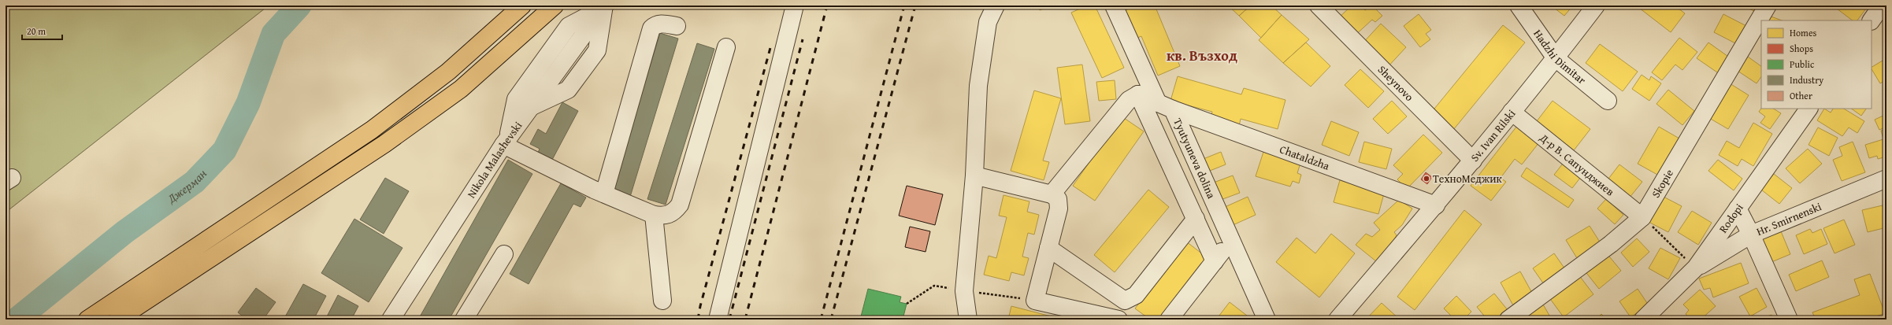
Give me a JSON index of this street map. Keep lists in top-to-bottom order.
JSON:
{
  "streets": {
    "street": [
      "Hadzhi Dimitar",
      "Sheynovo",
      "Sv. Ivan Rilski",
      "Chataldzha",
      "Tyutyuneva dolina",
      "Nikola Malashevski",
      "Д-р В. Сапунджиев",
      "Skopie",
      "Rodopi",
      "Hr. Smirnenski"
    ]
  },
  "crossings": [
    ["Hadzhi Dimitar", "Sv. Ivan Rilski"],
    ["Sheynovo", "Sv. Ivan Rilski"],
    ["Sv. Ivan Rilski", "Chataldzha"],
    ["Sv. Ivan Rilski", "Д-р В. Сапунджиев"],
    ["Chataldzha", "Tyutyuneva dolina"],
    ["Д-р В. Сапунджиев", "Skopie"],
    ["Rodopi", "Hr. Smirnenski"]
  ],
  "districts": ["кв. Възход"],
  "water": ["Джерман"],
  "places": ["ТехноМеджик"],
  "legend": [
    "Homes",
    "Shops",
    "Public",
    "Industry",
    "Other"
  ],
  "scale_bar": "20 m"
}
